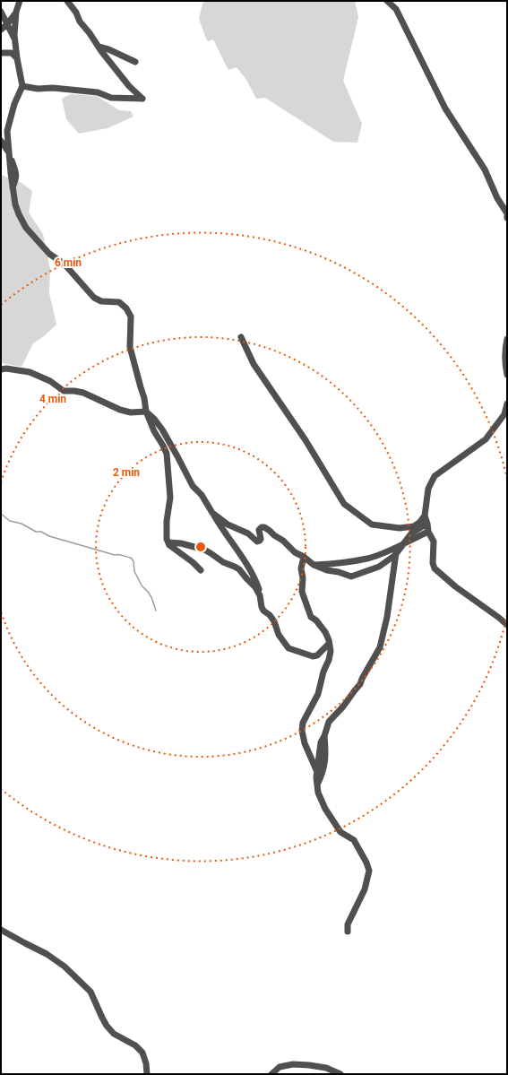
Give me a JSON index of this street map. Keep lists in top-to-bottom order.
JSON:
{
  "rings": ["6 min", "4 min", "2 min"]
}
